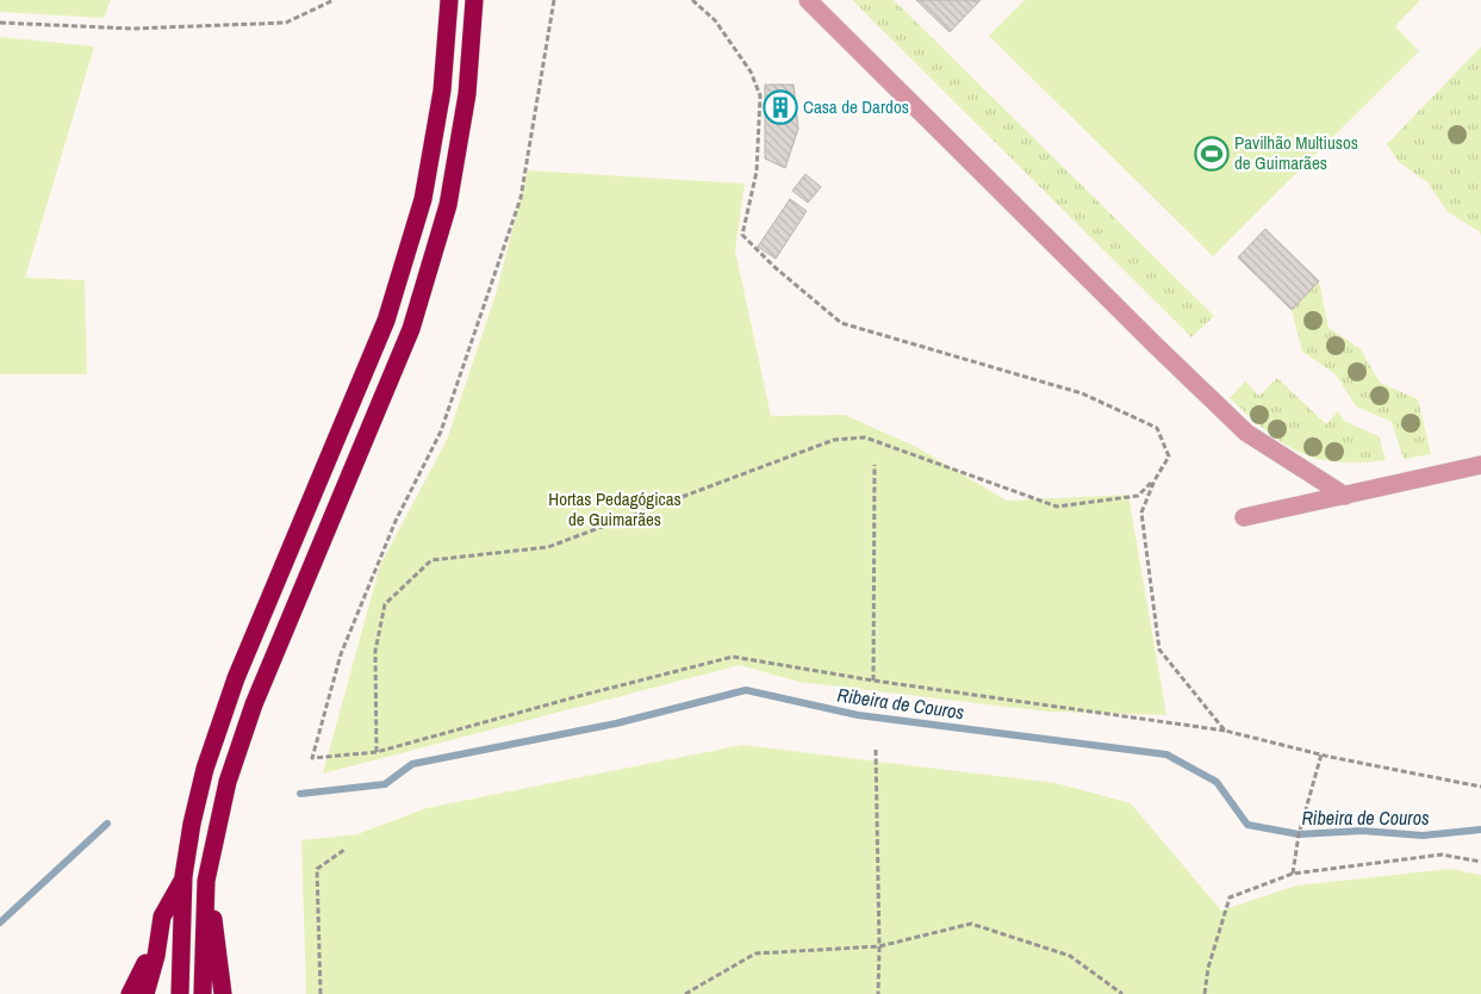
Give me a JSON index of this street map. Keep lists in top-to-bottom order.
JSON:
{
  "water": ["Ribeira de Couros"],
  "parks": ["Hortas Pedagógicas de Guimarães"],
  "places": {
    "building": ["Casa de Dardos"],
    "sports": ["Pavilhão Multiusos de Guimarães"]
  }
}
